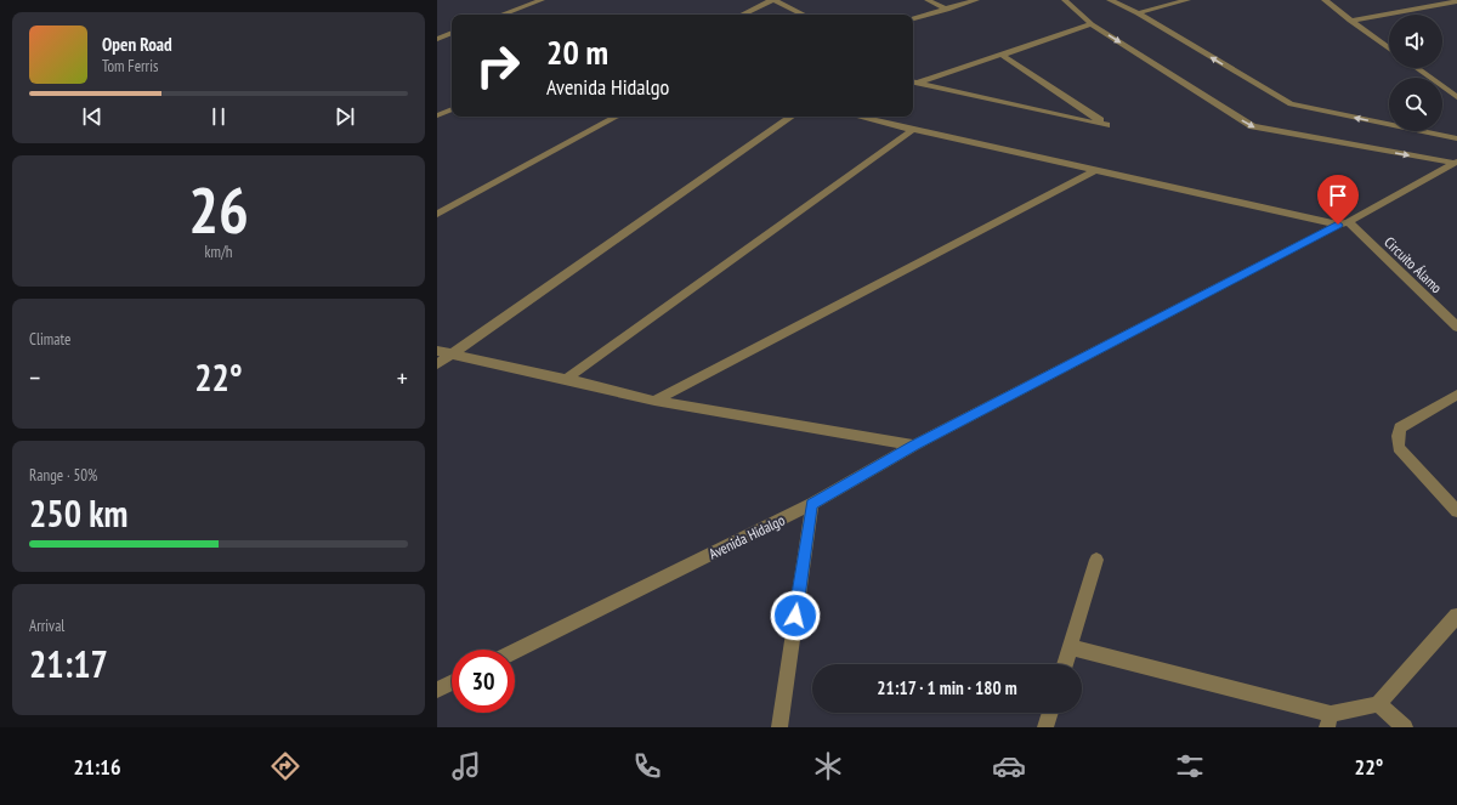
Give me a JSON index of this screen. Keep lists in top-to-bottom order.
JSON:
{
  "streets": {
    "street": ["Circuito Álamo", "Avenida Hidalgo"]
  },
  "crossings": [
    ["Circuito Álamo", "Avenida Hidalgo"]
  ],
  "page": {
    "turn": ["20 m", "Avenida Hidalgo"],
    "song": ["Open Road", "Tom Ferris"],
    "tile": [
      ["26", "km/h"],
      "Climate",
      ["Range · 50%", "250 km"],
      ["Arrival", "21:17"]
    ],
    "heat": ["−", "22°", "+"],
    "limit": "30",
    "trip": "21:17 · 1 min · 180 m",
    "tabs": ["21:16", "22°"]
  }
}
